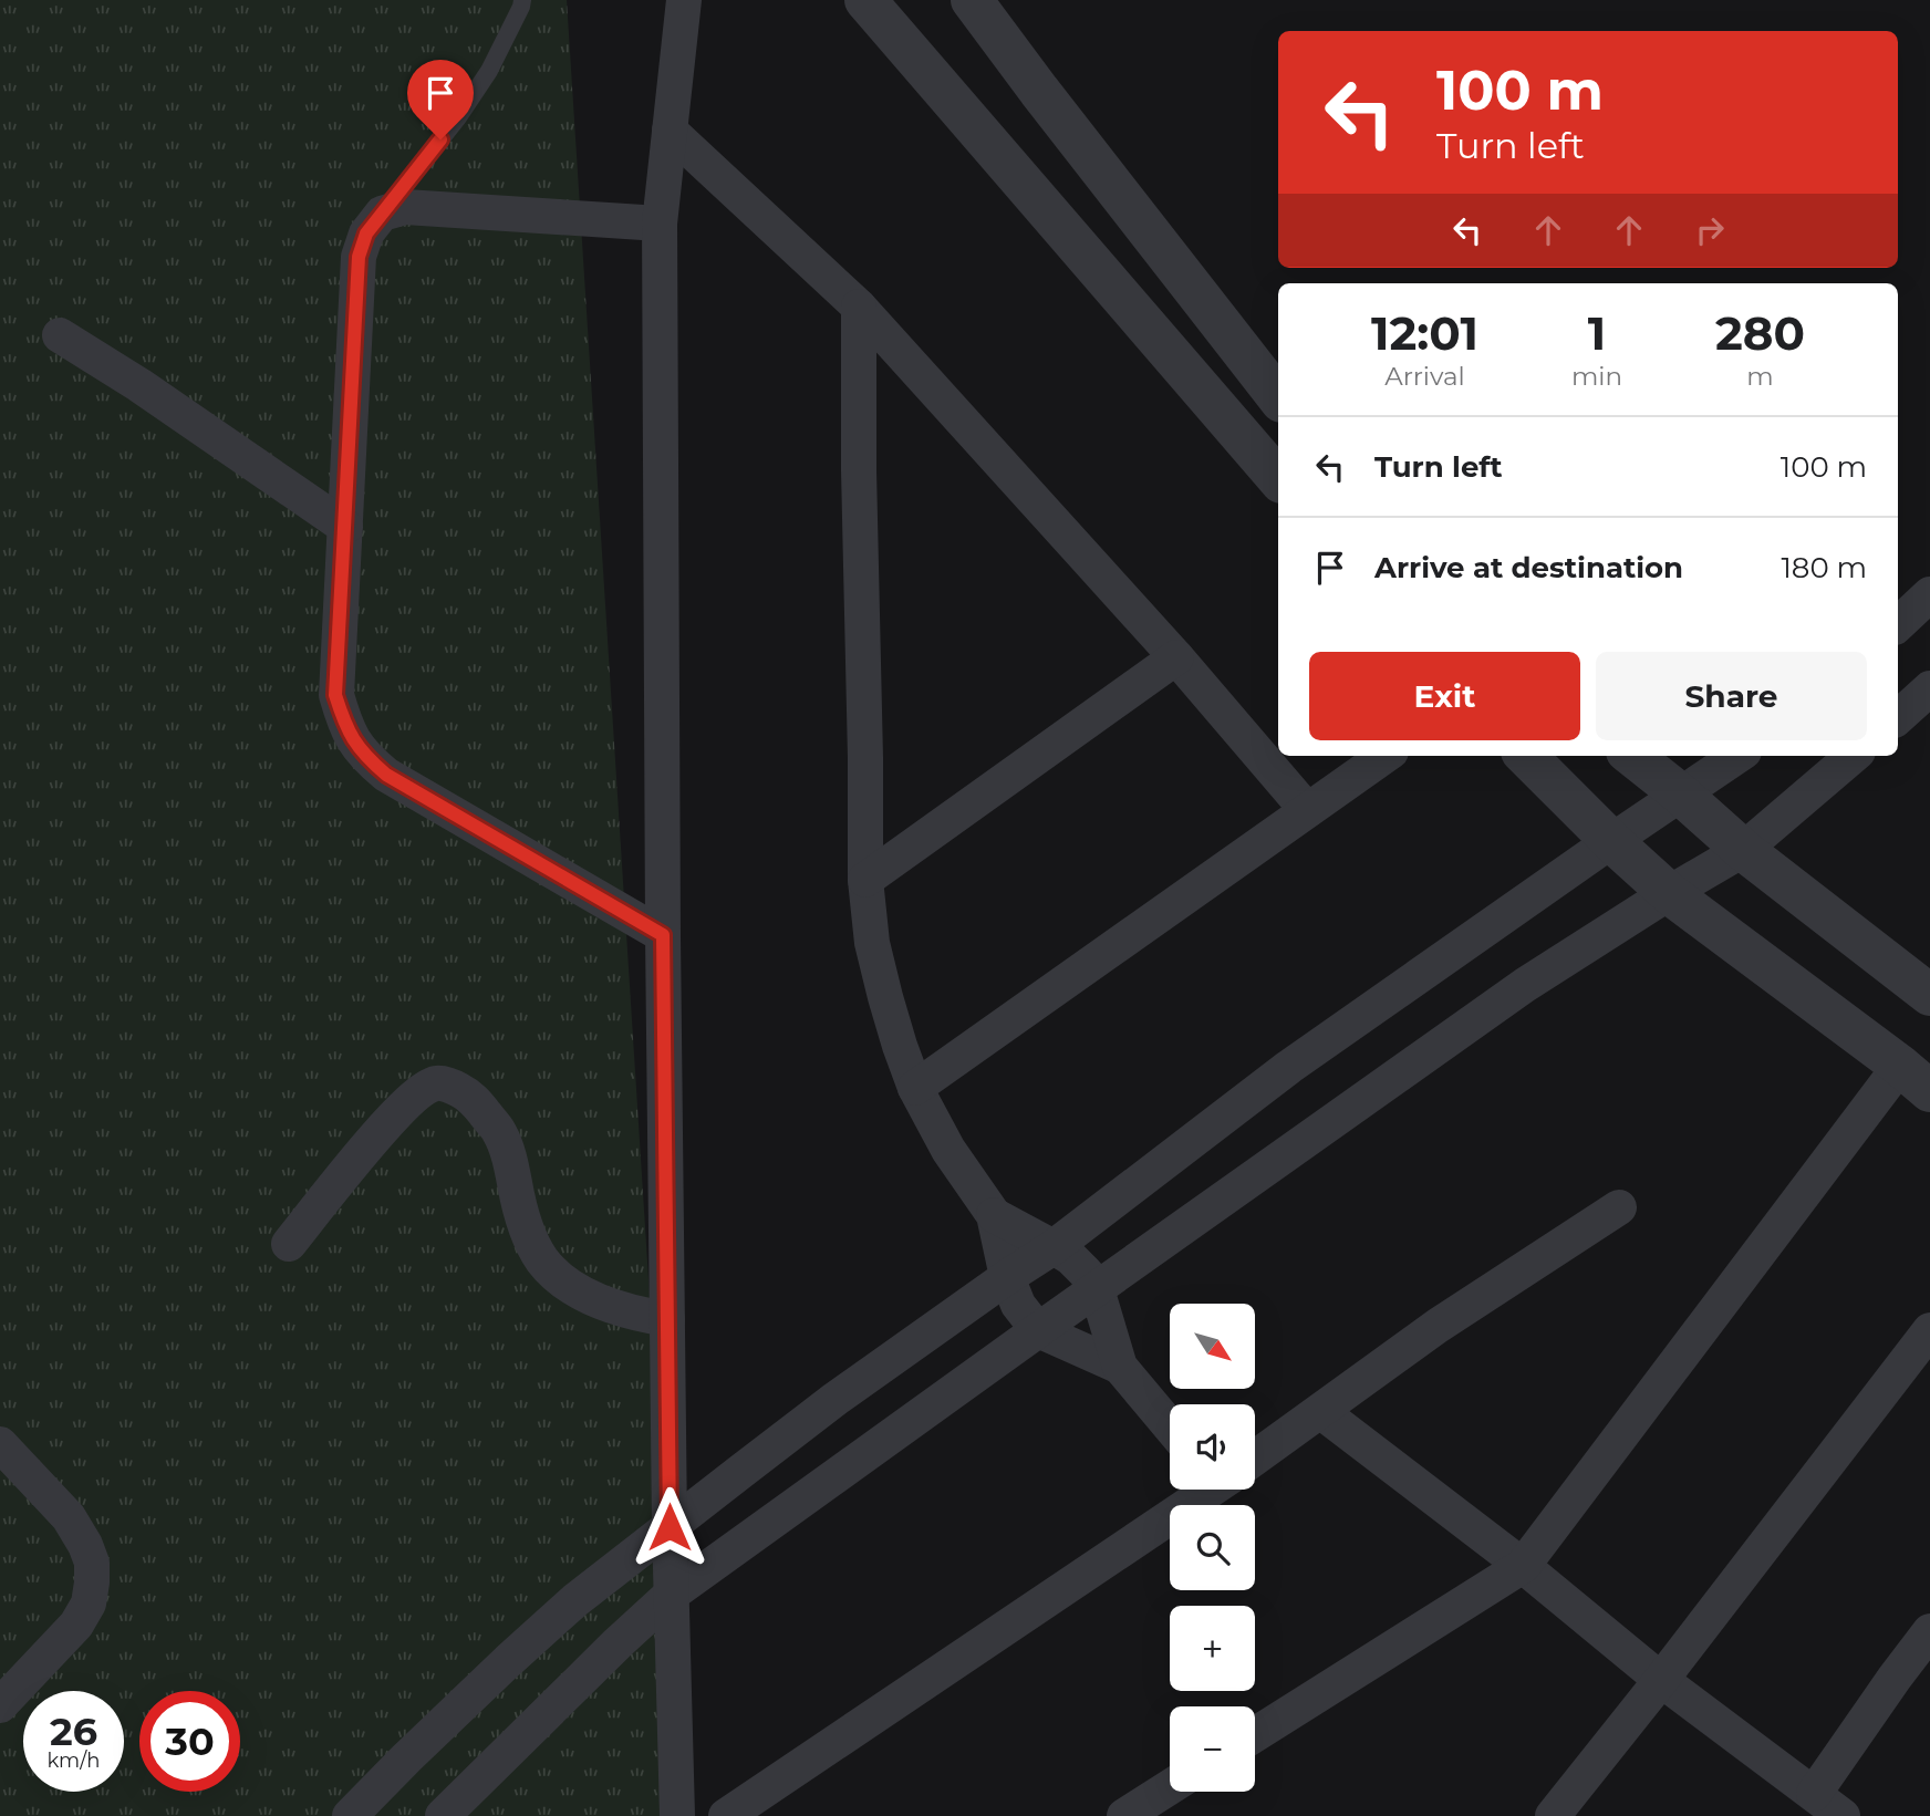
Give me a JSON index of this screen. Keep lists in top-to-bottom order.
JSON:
{
  "north": "bottom right",
  "page": {
    "turn": ["100 m", "Turn left"],
    "eta": [
      "12:01",
      "Arrival",
      "1",
      "min",
      "280",
      "m"
    ],
    "list": [
      {
        "name": "Turn left",
        "value": "100 m"
      },
      {
        "name": "Arrive at destination",
        "value": "180 m"
      }
    ],
    "buttons": ["Exit", "Share"],
    "map_buttons": ["+", "−"],
    "speed": "26 km/h",
    "limit": "30"
  }
}
